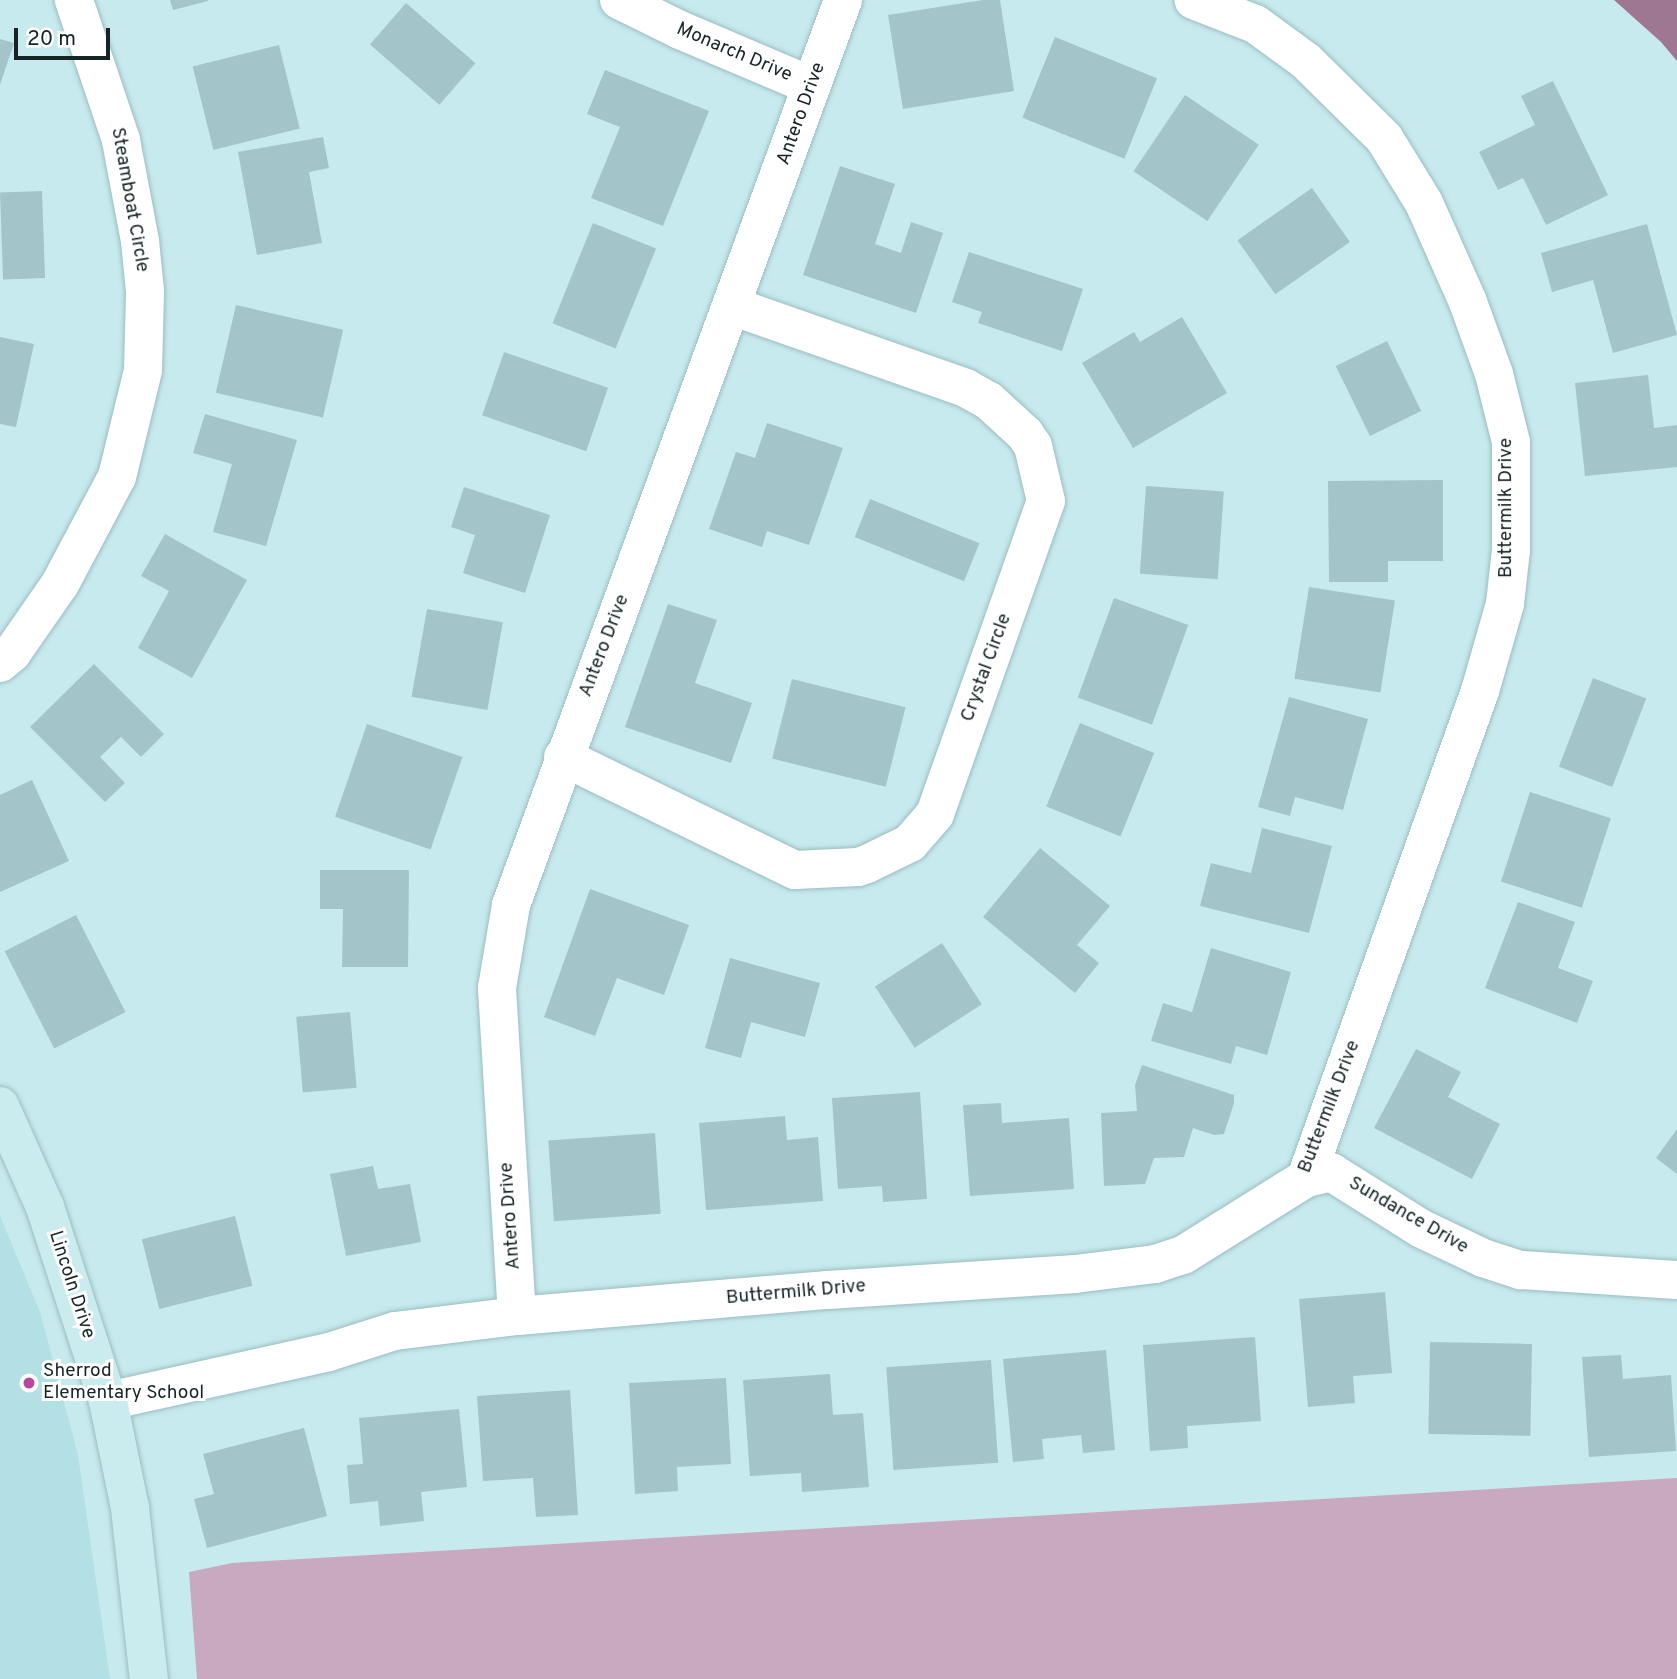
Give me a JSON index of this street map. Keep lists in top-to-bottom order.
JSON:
{
  "streets": {
    "street": [
      "Monarch Drive",
      "Antero Drive",
      "Steamboat Circle",
      "Buttermilk Drive",
      "Crystal Circle",
      "Sundance Drive",
      "Lincoln Drive"
    ]
  },
  "crossings": [
    ["Monarch Drive", "Antero Drive"],
    ["Antero Drive", "Buttermilk Drive"],
    ["Antero Drive", "Crystal Circle"],
    ["Buttermilk Drive", "Sundance Drive"],
    ["Buttermilk Drive", "Lincoln Drive"]
  ],
  "places": ["Sherrod Elementary School"],
  "scale_bar": "20 m"
}
